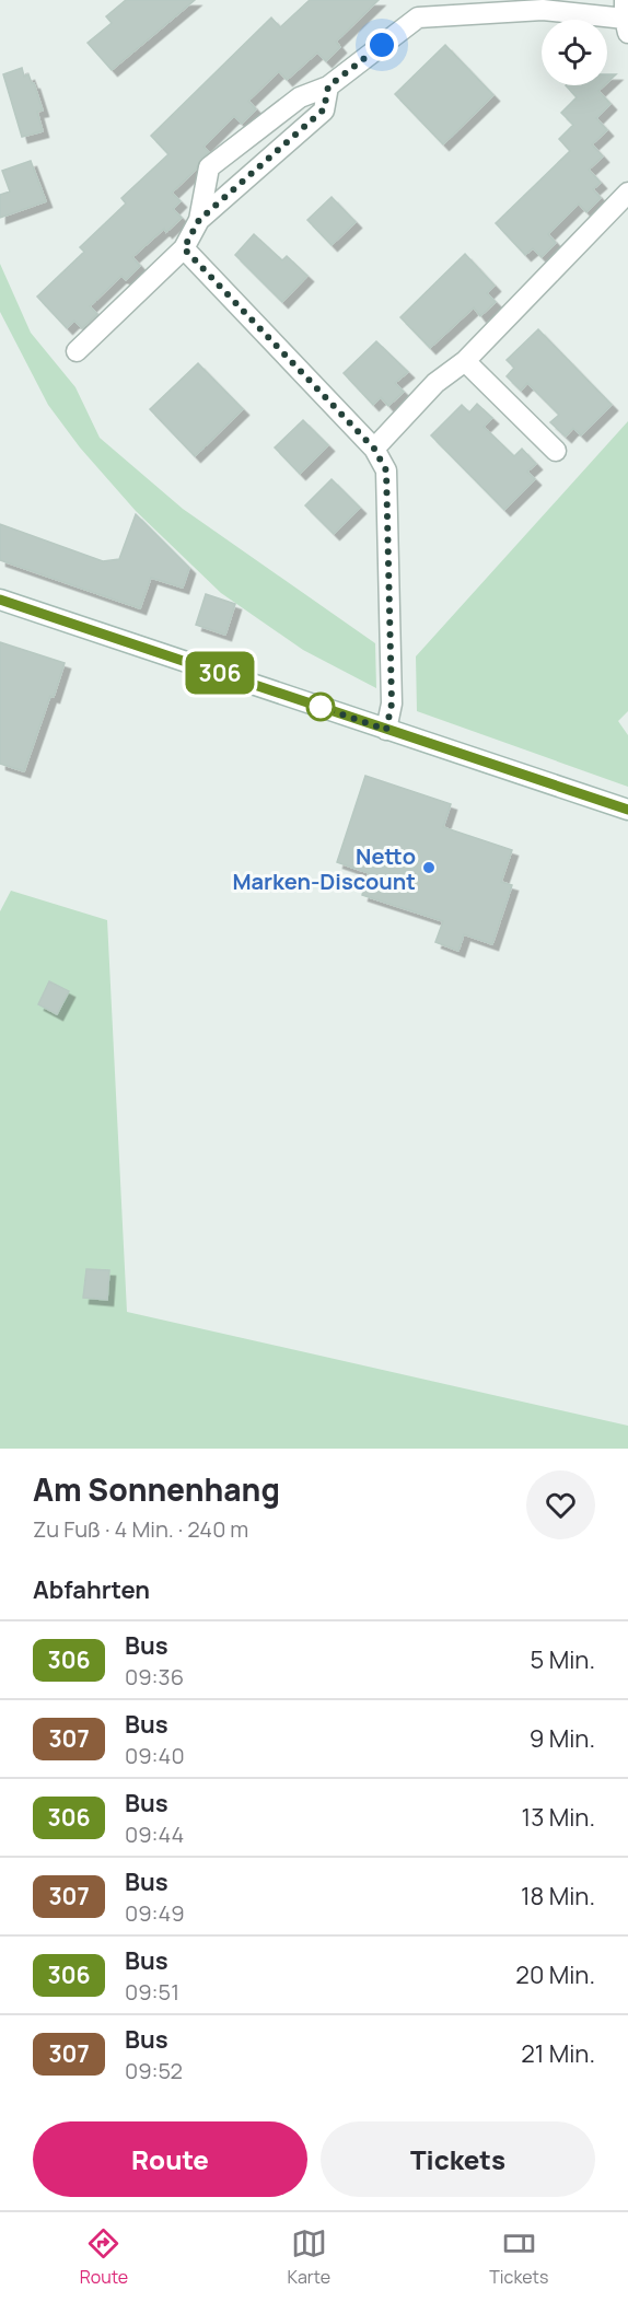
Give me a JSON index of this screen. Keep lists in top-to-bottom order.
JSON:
{
  "places": ["Netto Marken-Discount"],
  "lines": ["bus line 306"],
  "page": {
    "on_map": "306",
    "heading": [
      ["Am Sonnenhang", "Zu Fuß · 4 Min. · 240 m"],
      "Abfahrten"
    ],
    "list": [
      {
        "mark": "306",
        "name": "Bus",
        "note": "09:36",
        "value": "5 Min."
      },
      {
        "mark": "307",
        "name": "Bus",
        "note": "09:40",
        "value": "9 Min."
      },
      {
        "mark": "306",
        "name": "Bus",
        "note": "09:44",
        "value": "13 Min."
      },
      {
        "mark": "307",
        "name": "Bus",
        "note": "09:49",
        "value": "18 Min."
      },
      {
        "mark": "306",
        "name": "Bus",
        "note": "09:51",
        "value": "20 Min."
      },
      {
        "mark": "307",
        "name": "Bus",
        "note": "09:52",
        "value": "21 Min."
      }
    ],
    "buttons": ["Route", "Tickets"],
    "tabs": ["Route", "Karte", "Tickets"]
  }
}
